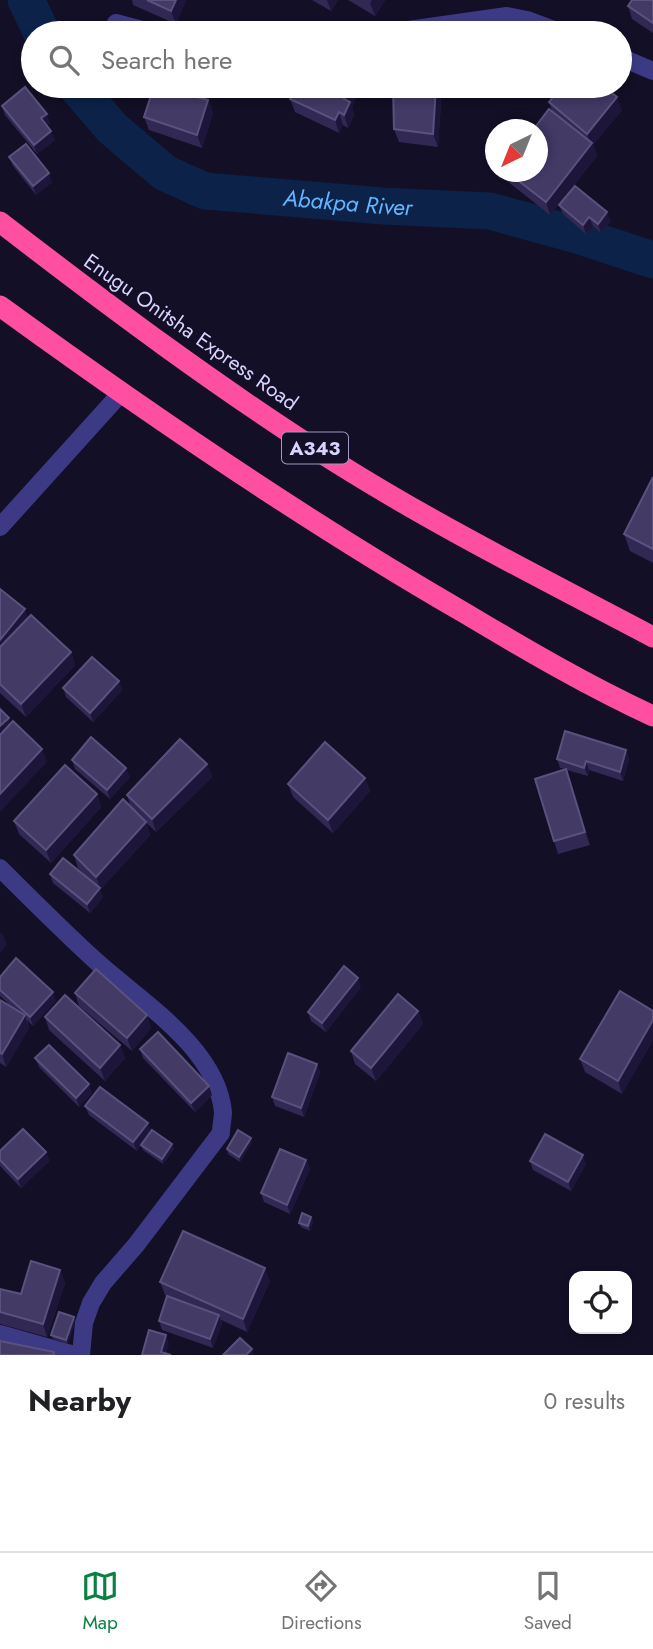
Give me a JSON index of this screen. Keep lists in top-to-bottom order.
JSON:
{
  "streets": {
    "highway": ["Enugu Onitsha Express Road", "A343"]
  },
  "water": ["Abakpa River"],
  "north": "bottom left",
  "page": {
    "search": "Search here",
    "heading": ["Nearby", "0 results"],
    "nav": ["Map", "Directions", "Saved"]
  }
}
